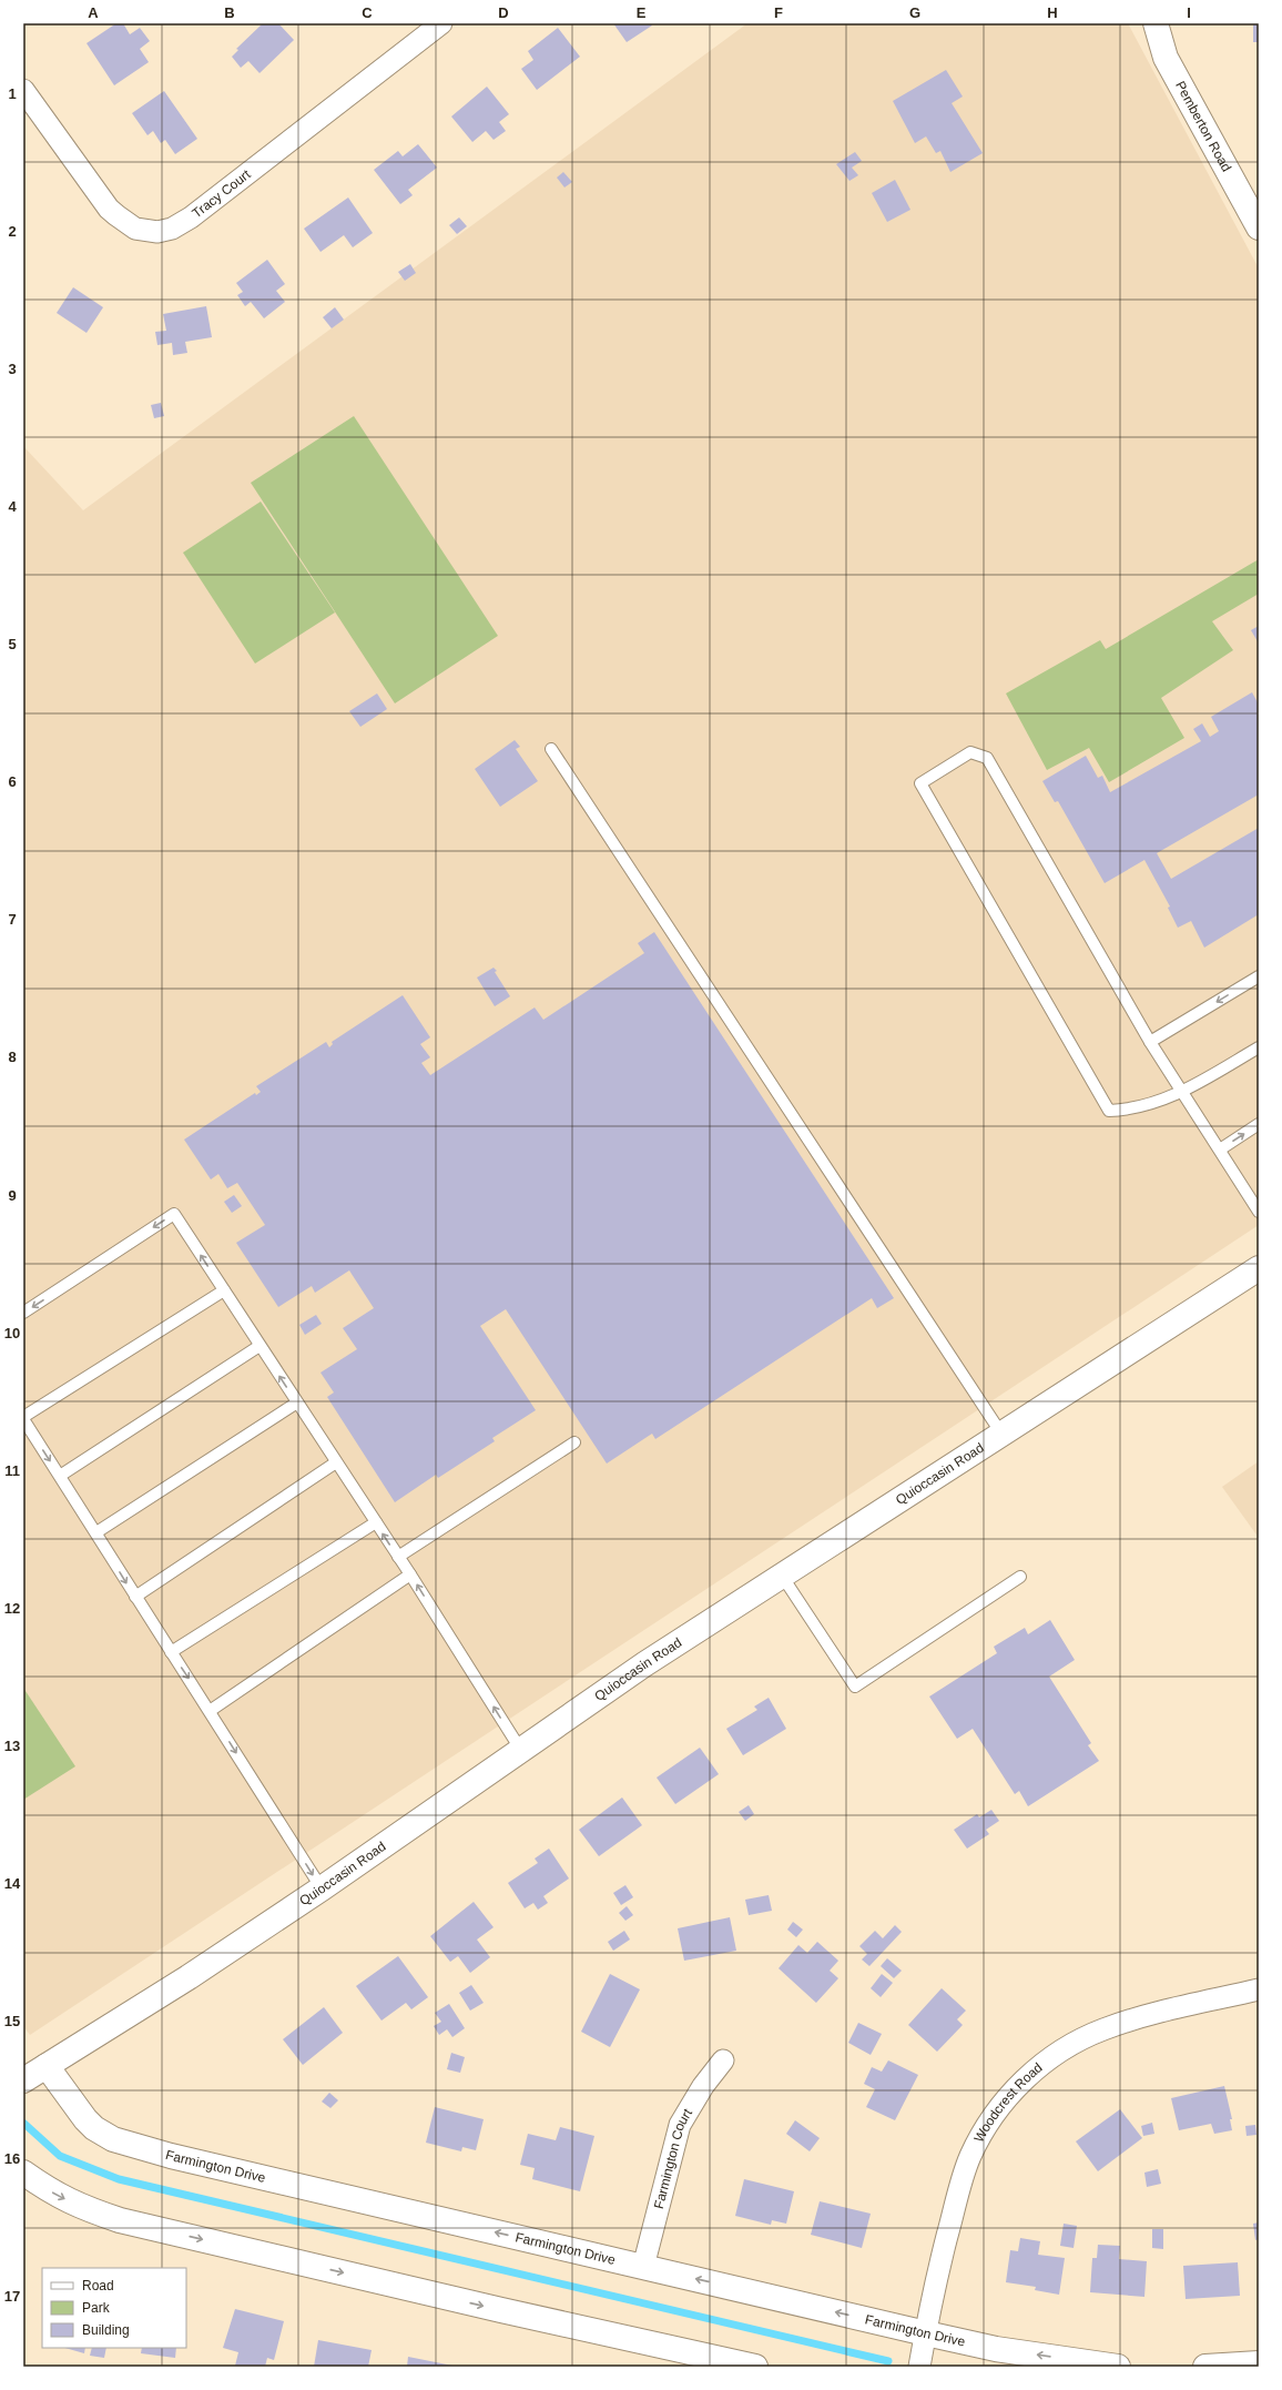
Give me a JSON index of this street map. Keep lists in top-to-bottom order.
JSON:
{
  "streets": {
    "street": [
      "Pemberton Road",
      "Tracy Court",
      "Quioccasin Road",
      "Woodcrest Road",
      "Farmington Court",
      "Farmington Drive"
    ]
  },
  "crossings": [
    ["Quioccasin Road", "Farmington Drive"],
    ["Woodcrest Road", "Farmington Drive"],
    ["Farmington Court", "Farmington Drive"]
  ],
  "legend": ["Road", "Park", "Building"],
  "grid": {
    "columns": [
      "A",
      "B",
      "C",
      "D",
      "E",
      "F",
      "G",
      "H",
      "I"
    ],
    "rows": [
      "1",
      "2",
      "3",
      "4",
      "5",
      "6",
      "7",
      "8",
      "9",
      "10",
      "11",
      "12",
      "13",
      "14",
      "15",
      "16",
      "17"
    ]
  }
}
